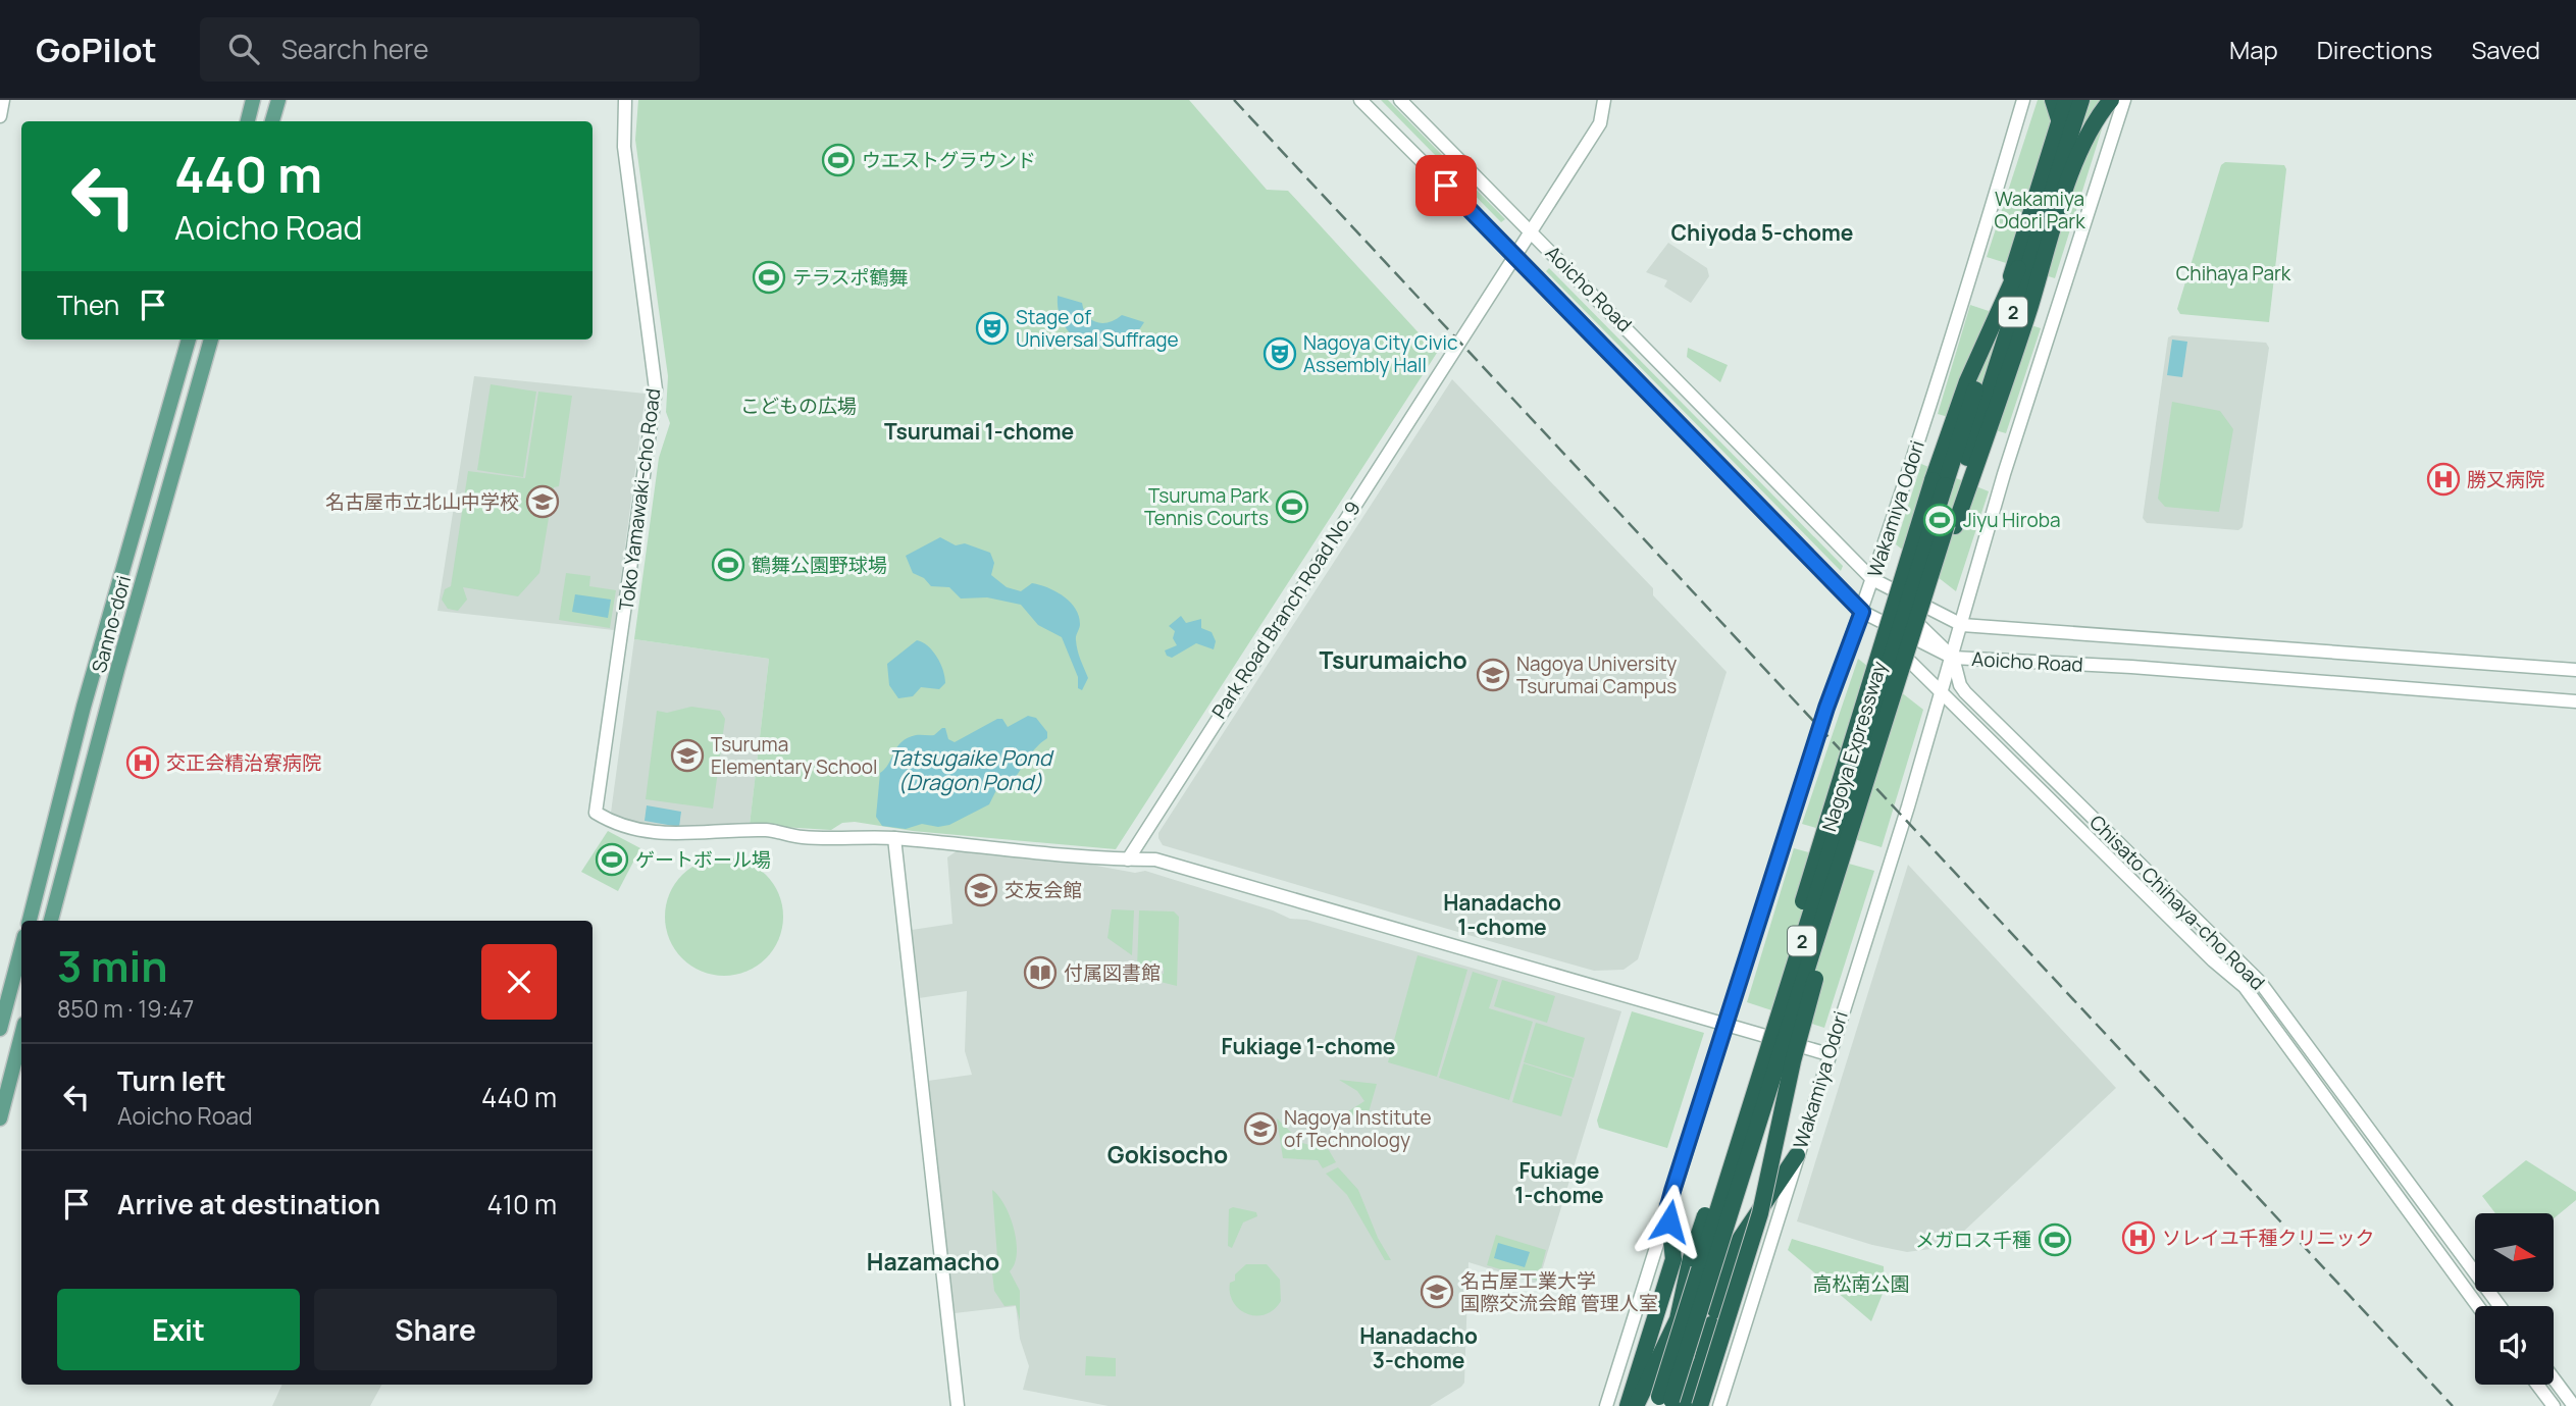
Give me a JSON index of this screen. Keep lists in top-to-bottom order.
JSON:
{
  "streets": {
    "highway": ["2", "Nagoya Expressway"],
    "main road": ["Sanno-dori"],
    "street": [
      "Aoicho Road",
      "Toko Yamawaki-cho Road",
      "Wakamiya Odori",
      "Park Road Branch Road No. 9",
      "Chisato Chihaya-cho Road"
    ]
  },
  "crossings": [
    ["Aoicho Road", "Wakamiya Odori"],
    ["Aoicho Road", "Park Road Branch Road No. 9"],
    ["Aoicho Road", "Chisato Chihaya-cho Road"],
    ["Wakamiya Odori", "Chisato Chihaya-cho Road"]
  ],
  "districts": [
    "Chiyoda 5-chome",
    "Tsurumai 1-chome",
    "Tsurumaicho",
    "Hanadacho 1-chome",
    "Fukiage 1-chome",
    "Gokisocho",
    "Fukiage 1-chome",
    "Hazamacho",
    "Hanadacho 3-chome"
  ],
  "water": ["Tatsugaike Pond (Dragon Pond)"],
  "parks": [
    "Wakamiya Odori Park",
    "Chihaya Park",
    "こどもの広場",
    "高松南公園"
  ],
  "places": {
    "sports": [
      "ウエストグラウンド",
      "テラスポ鶴舞",
      "Tsuruma Park Tennis Courts",
      "Jiyu Hiroba",
      "鶴舞公園野球場",
      "ゲートボール場",
      "メガロス千種"
    ],
    "theatre": ["Stage of Universal Suffrage", "Nagoya City Civic Assembly Hall"],
    "hospital": ["勝又病院", "交正会精治寮病院", "ソレイユ千種クリニック"],
    "school or university": [
      "名古屋市立北山中学校",
      "Nagoya University Tsurumai Campus",
      "Tsuruma Elementary School",
      "交友会館",
      "Nagoya Institute of Technology",
      "名古屋工業大学 国際交流会館 管理人室"
    ],
    "library": ["付属図書館"]
  },
  "north": "right",
  "page": {
    "header": "GoPilot",
    "search": "Search here",
    "nav": ["Map", "Directions", "Saved"],
    "turn": ["440 m", "Aoicho Road"],
    "then": "Then",
    "heading": ["3 min", "850 m · 19:47"],
    "list": [
      {
        "name": "Turn left",
        "note": "Aoicho Road",
        "value": "440 m"
      },
      {
        "name": "Arrive at destination",
        "value": "410 m"
      }
    ],
    "buttons": ["Exit", "Share"]
  }
}
